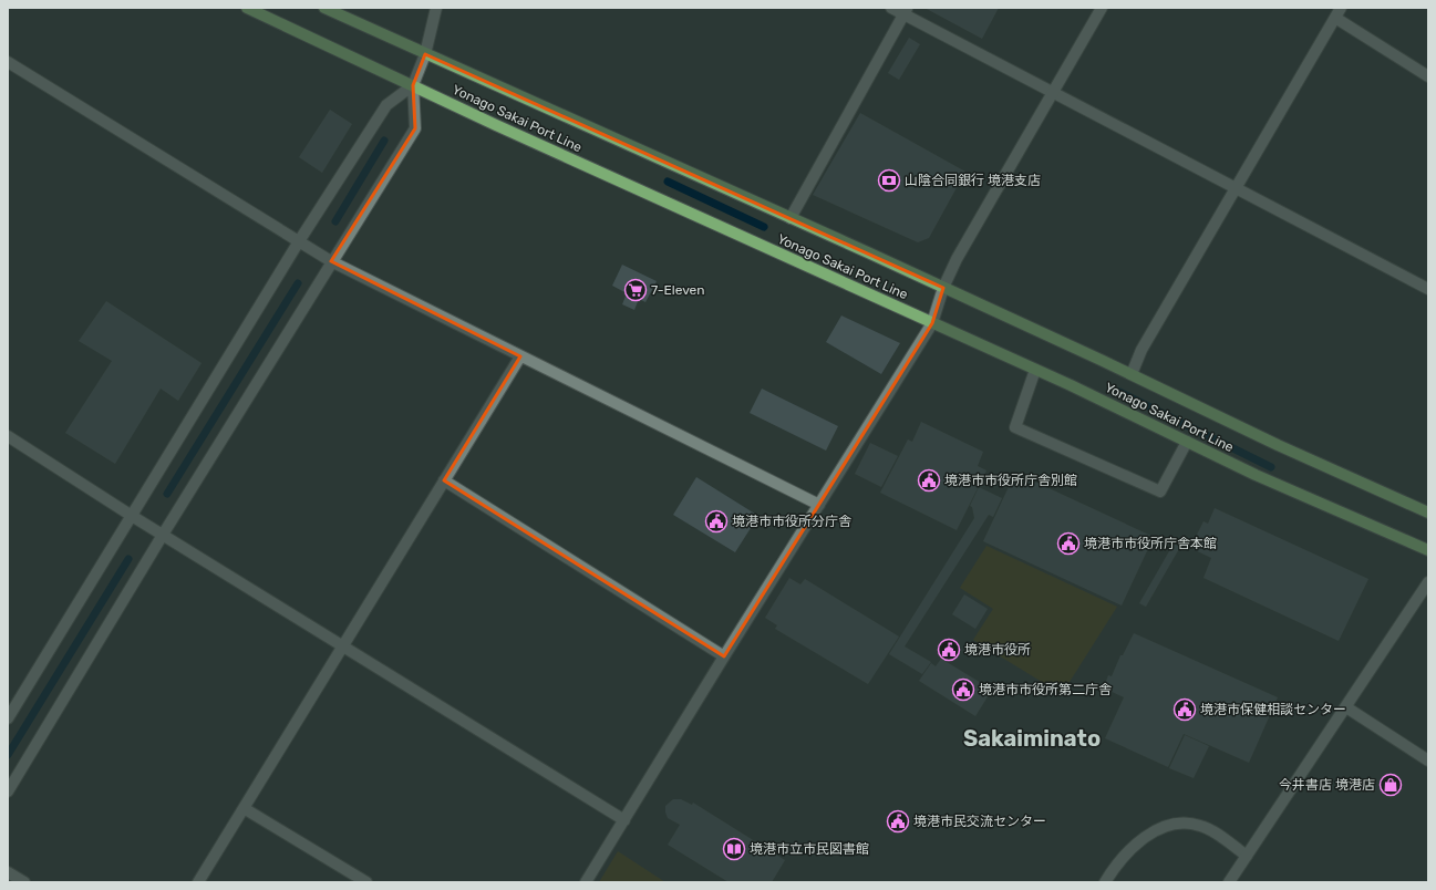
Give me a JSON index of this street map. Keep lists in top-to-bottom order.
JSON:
{
  "streets": {
    "main road": ["Yonago Sakai Port Line"]
  },
  "districts": ["Sakaiminato"],
  "places": {
    "bank": ["山陰合同銀行 境港支店"],
    "supermarket": ["7-Eleven"],
    "public building": [
      "境港市市役所庁舎別館",
      "境港市市役所分庁舎",
      "境港市市役所庁舎本館",
      "境港市役所",
      "境港市市役所第二庁舎",
      "境港市保健相談センター",
      "境港市民交流センター"
    ],
    "shop": ["今井書店 境港店"],
    "library": ["境港市立市民図書館"]
  }
}
